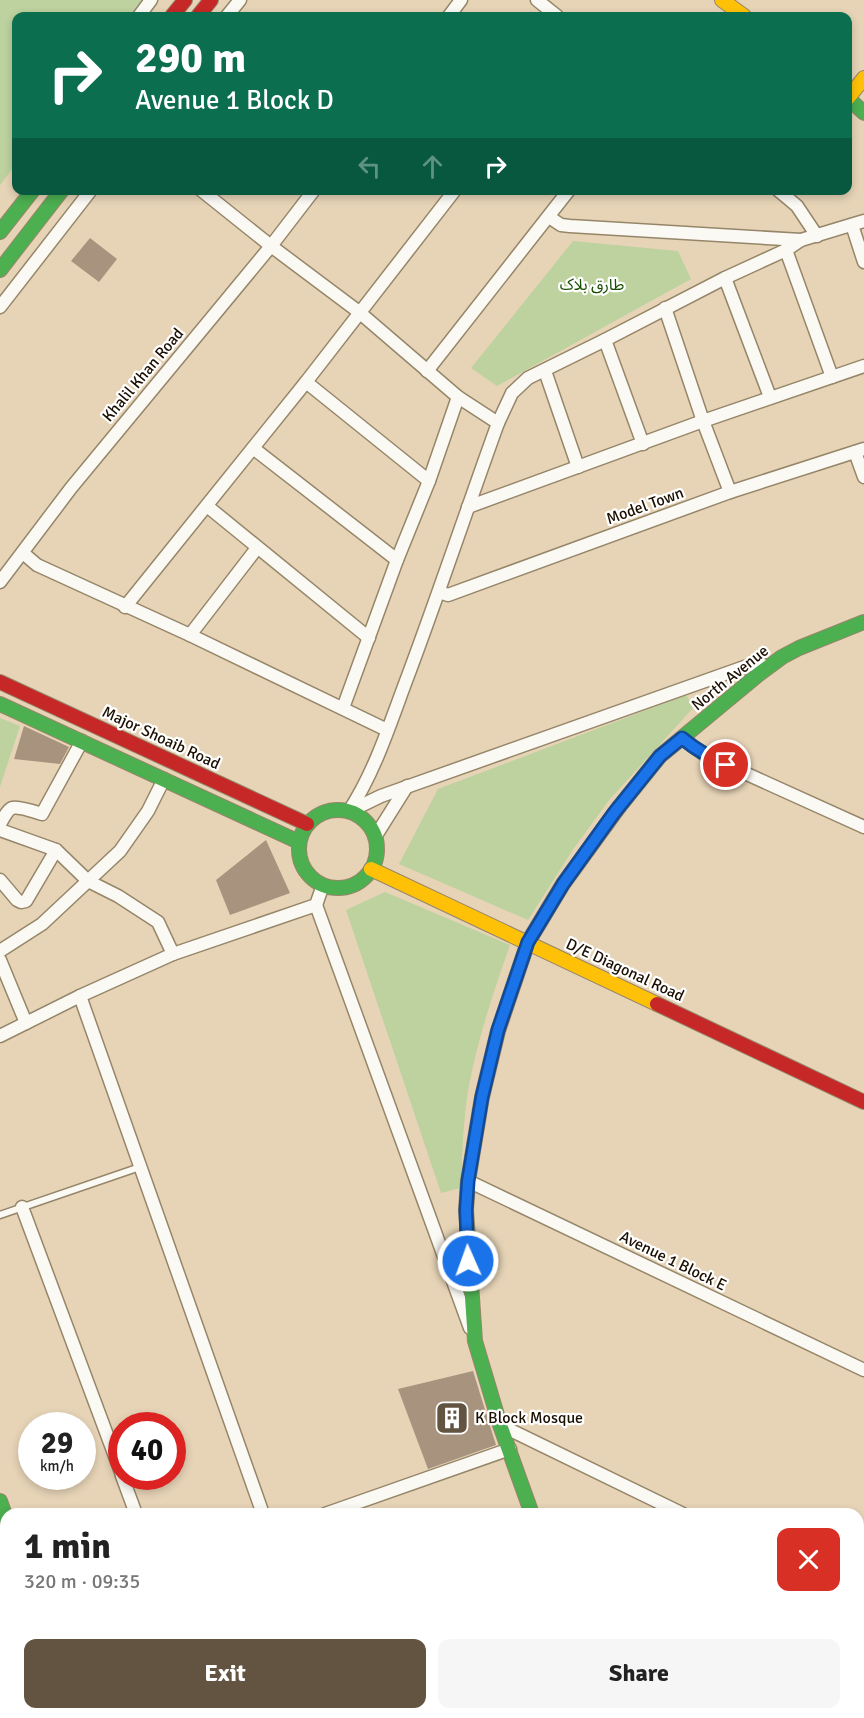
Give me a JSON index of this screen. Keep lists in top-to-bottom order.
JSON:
{
  "streets": {
    "street": [
      "Khalil Khan Road",
      "Model Town",
      "North Avenue",
      "Major Shoaib Road",
      "D/E Diagonal Road",
      "Avenue 1 Block E"
    ]
  },
  "crossings": [
    ["North Avenue", "D/E Diagonal Road"],
    ["North Avenue", "Avenue 1 Block E"],
    ["Major Shoaib Road", "D/E Diagonal Road"]
  ],
  "parks": ["طارق بلاک"],
  "places": {
    "building": ["K Block Mosque"]
  },
  "page": {
    "turn": ["290 m", "Avenue 1 Block D"],
    "speed": "29 km/h",
    "limit": "40",
    "heading": ["1 min", "320 m · 09:35"],
    "buttons": ["Exit", "Share"]
  }
}
